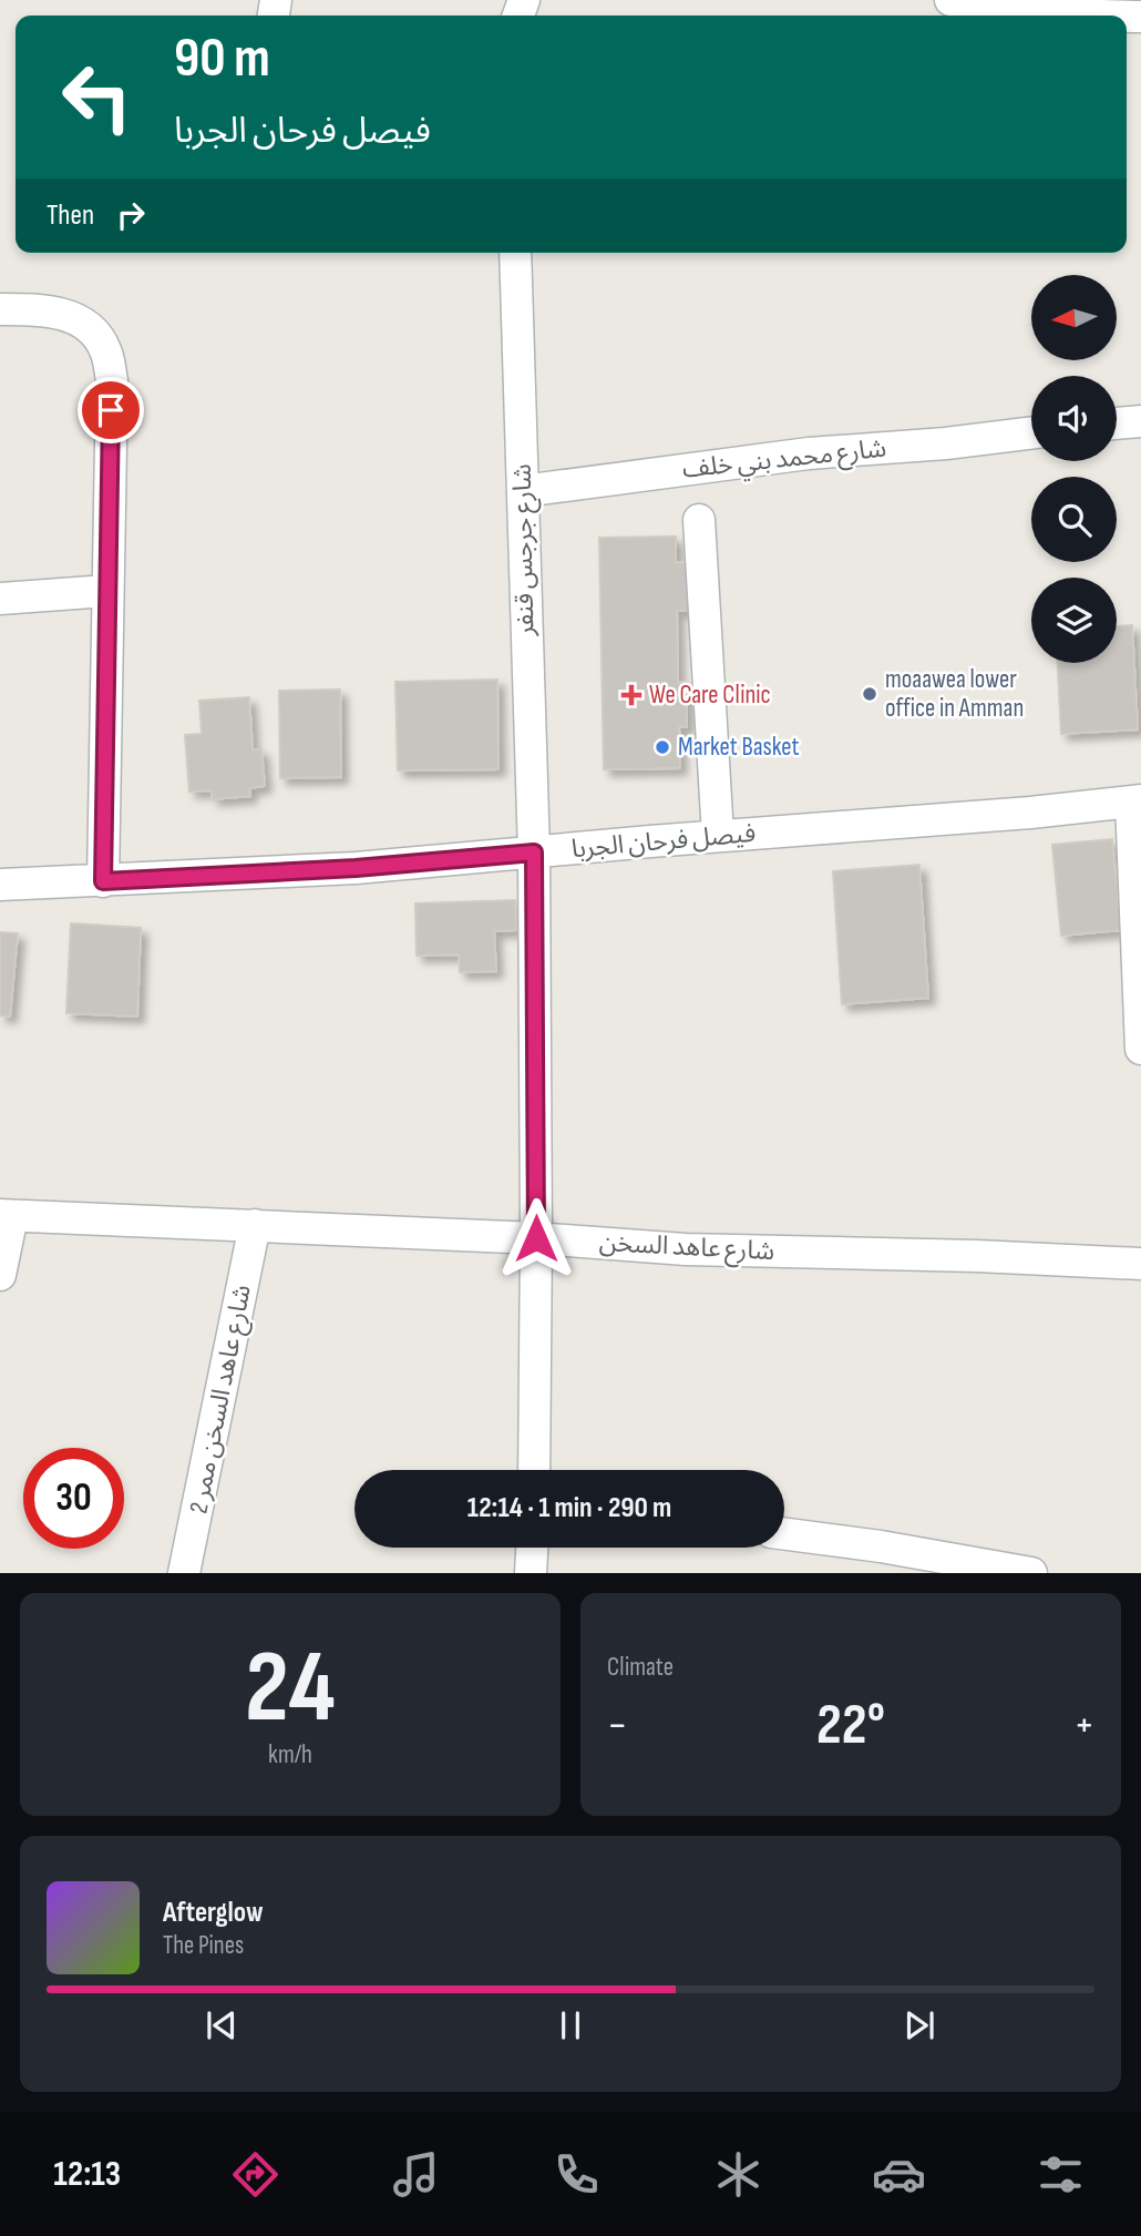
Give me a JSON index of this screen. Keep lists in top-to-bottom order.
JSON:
{
  "streets": {
    "street": [
      "شارع محمد بني خلف",
      "شارع جرجس قنفر",
      "فيصل فرحان الجربا",
      "شارع عاهد السخن",
      "شارع عاهد السخن ممر 2"
    ]
  },
  "crossings": [
    ["شارع محمد بني خلف", "شارع جرجس قنفر"],
    ["شارع جرجس قنفر", "فيصل فرحان الجربا"],
    ["شارع جرجس قنفر", "شارع عاهد السخن"],
    ["شارع عاهد السخن", "شارع عاهد السخن ممر 2"]
  ],
  "places": {
    "other": ["moaawea lower office in Amman", "Market Basket"],
    "health": ["We Care Clinic"]
  },
  "north": "left",
  "page": {
    "turn": ["90 m", "فيصل فرحان الجربا"],
    "then": "Then",
    "limit": "30",
    "trip": "12:14 · 1 min · 290 m",
    "tile": [
      ["24", "km/h"],
      "Climate"
    ],
    "heat": ["−", "22°", "+"],
    "song": ["Afterglow", "The Pines"],
    "tabs": "12:13"
  }
}
